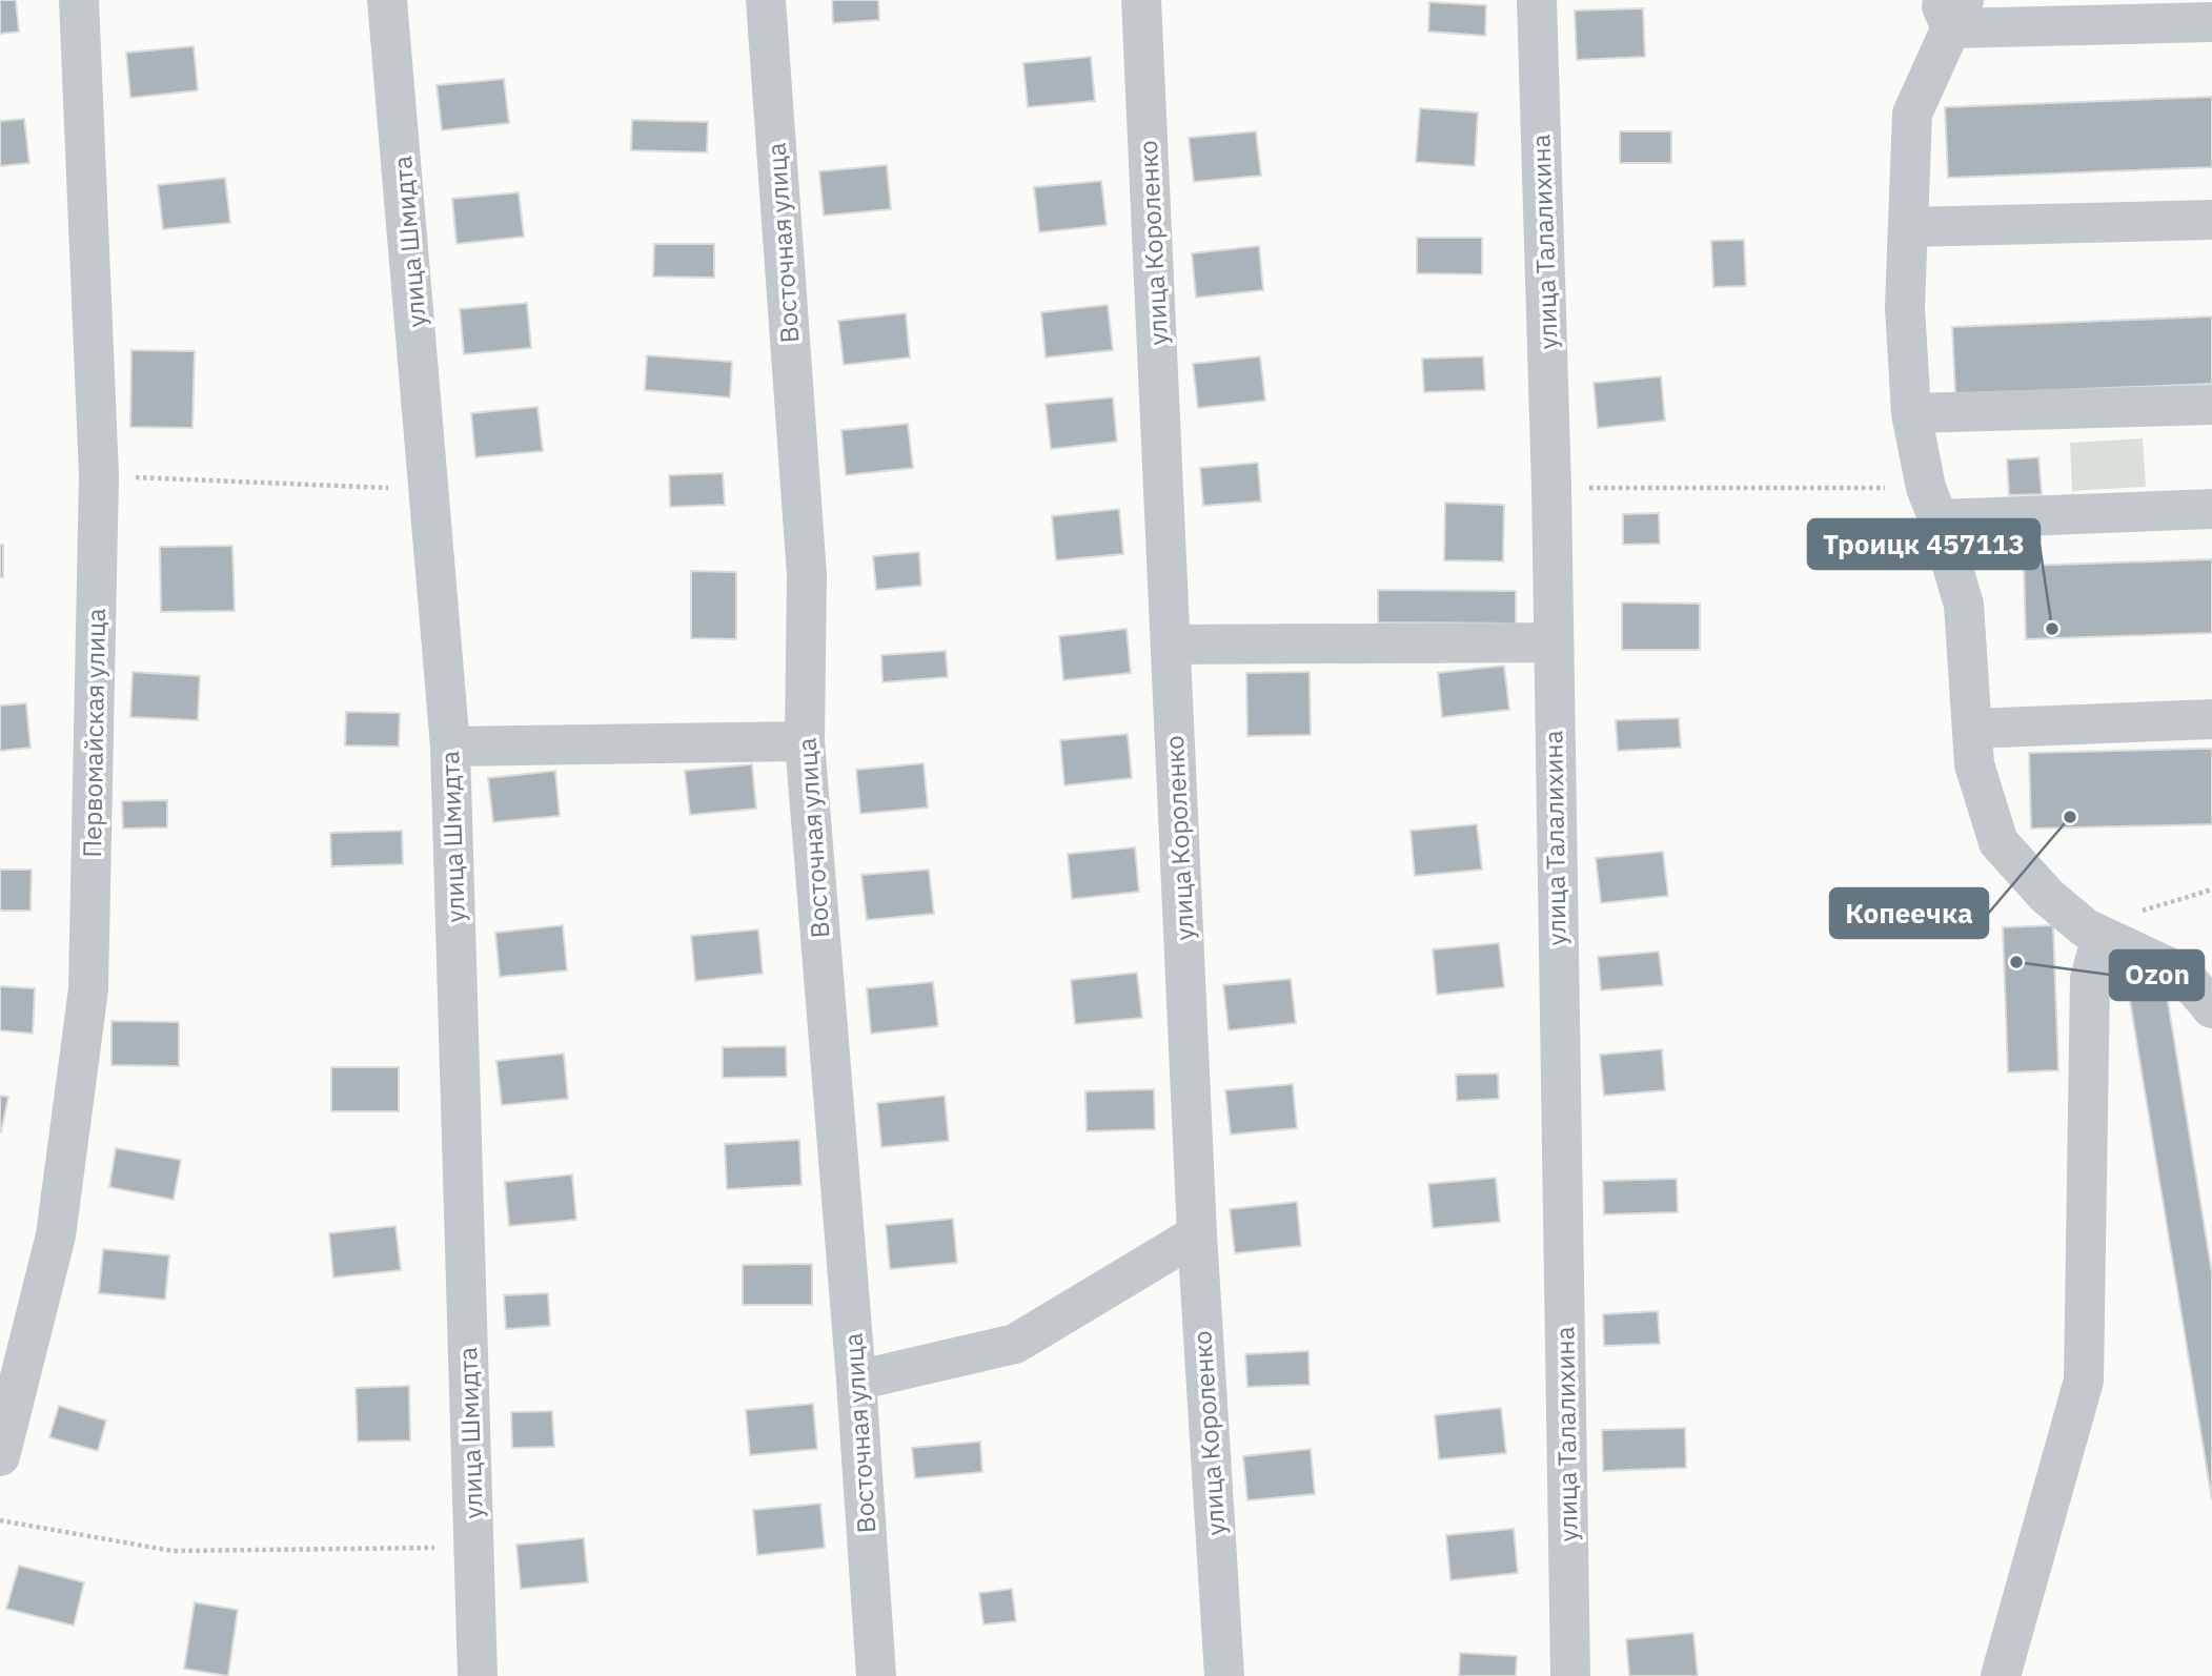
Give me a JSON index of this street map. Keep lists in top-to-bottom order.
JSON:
{
  "streets": {
    "street": [
      "улица Шмидта",
      "улица Талалихина",
      "Восточная улица",
      "улица Короленко",
      "Первомайская улица"
    ]
  },
  "places": ["Троицк 457113", "Копеечка", "Ozon"]
}
